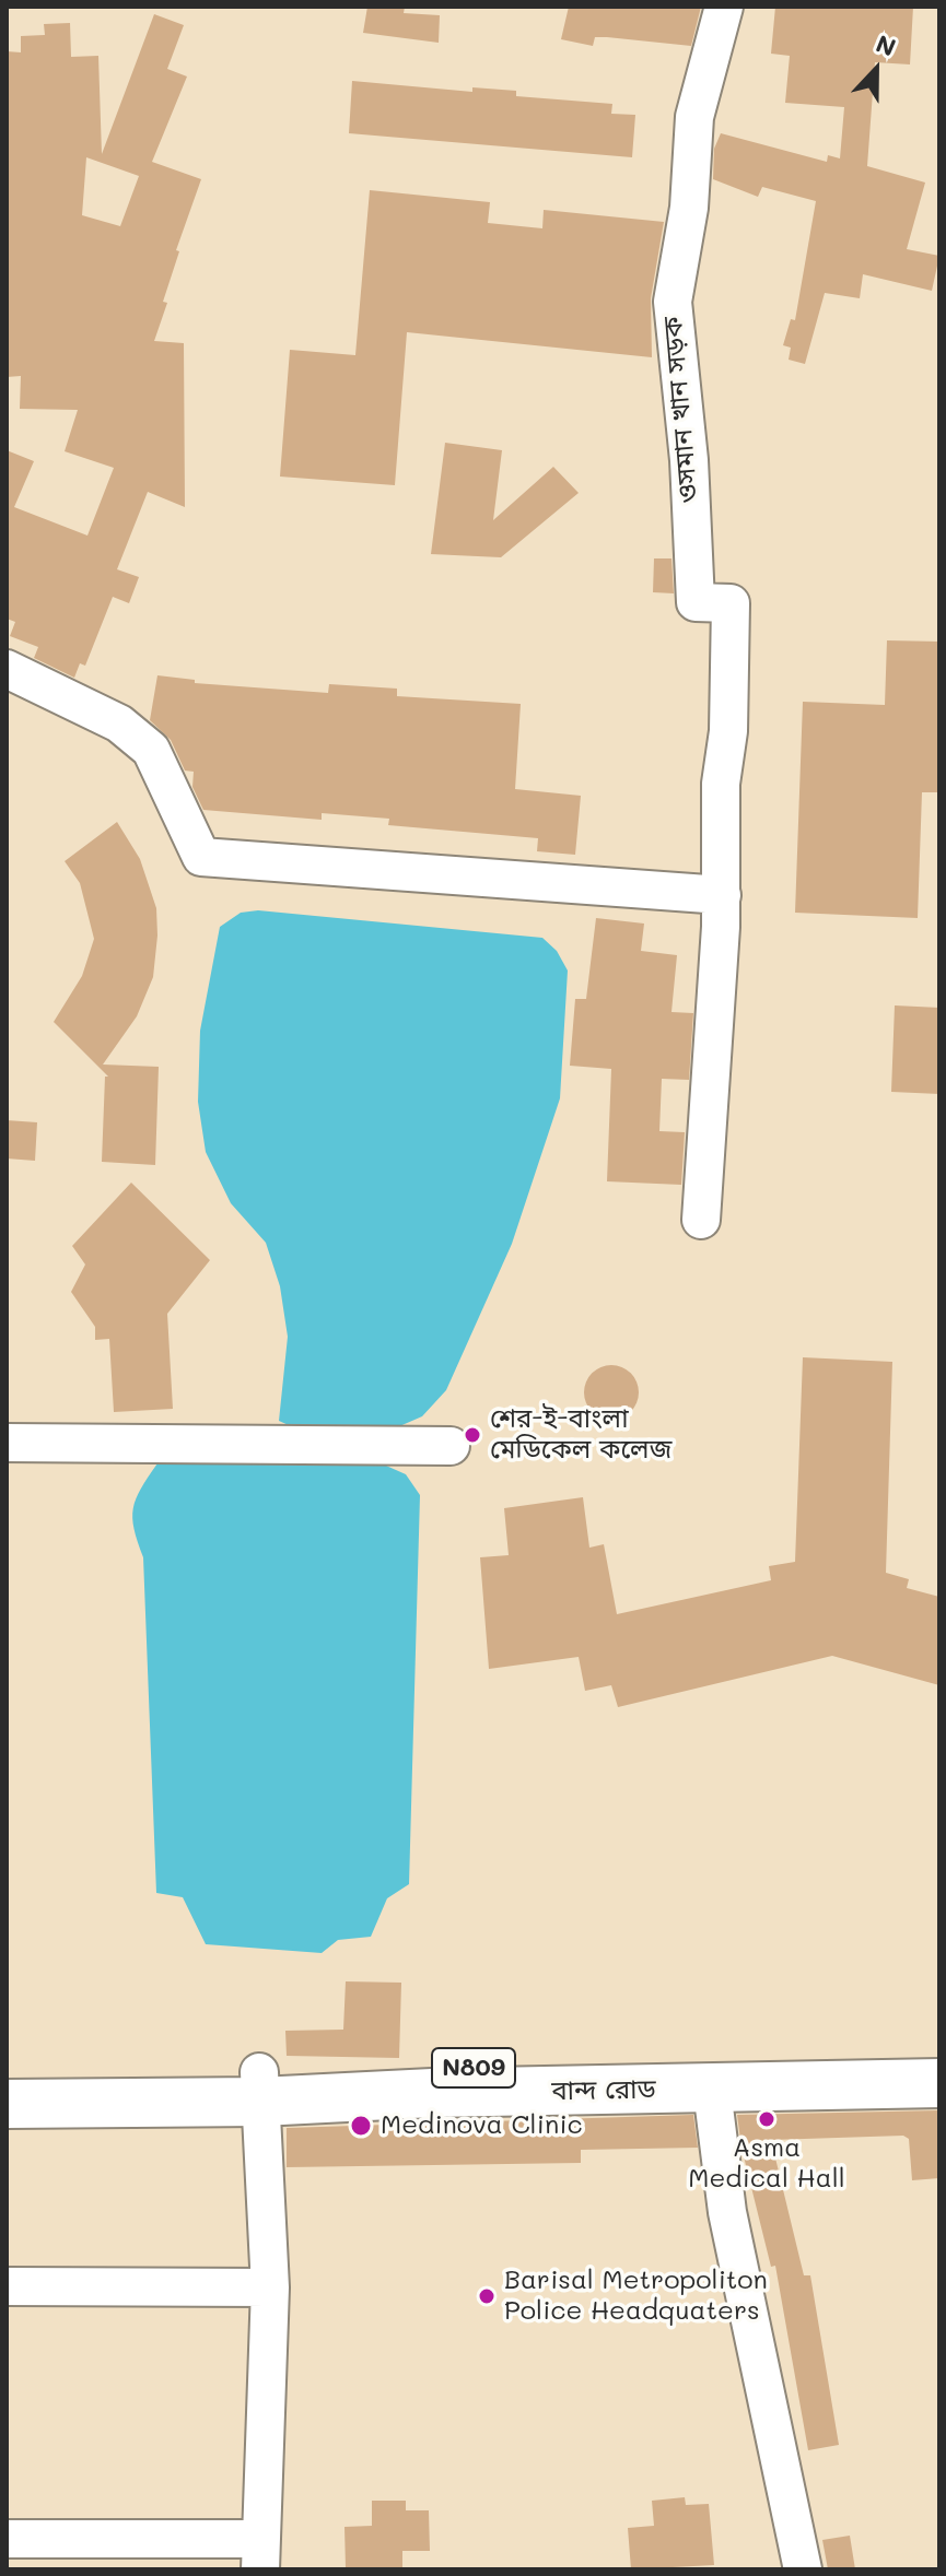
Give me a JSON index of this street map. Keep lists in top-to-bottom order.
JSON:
{
  "streets": {
    "highway": ["N809", "বান্দ রোড"],
    "street": ["ওসমান খান সড়ক"]
  },
  "places": [
    "শের-ই-বাংলা মেডিকেল কলেজ",
    "Asma Medical Hall",
    "Medinova Clinic",
    "Barisal Metropoliton Police Headquaters"
  ],
  "north": "top"
}
